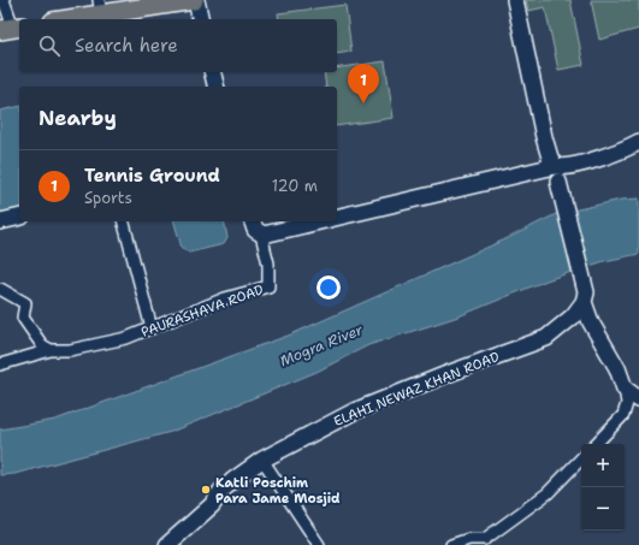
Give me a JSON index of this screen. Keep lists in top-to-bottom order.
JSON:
{
  "streets": {
    "street": ["PAURASHAVA ROAD", "ELAHI NEWAZ KHAN ROAD"]
  },
  "water": ["Mogra River"],
  "places": ["Katli Poschim Para Jame Mosjid"],
  "page": {
    "search": "Search here",
    "pins": "1",
    "heading": "Nearby",
    "list": [
      {
        "mark": "1",
        "name": "Tennis Ground",
        "note": "Sports",
        "value": "120 m"
      }
    ],
    "map_buttons": ["+", "−"]
  }
}
